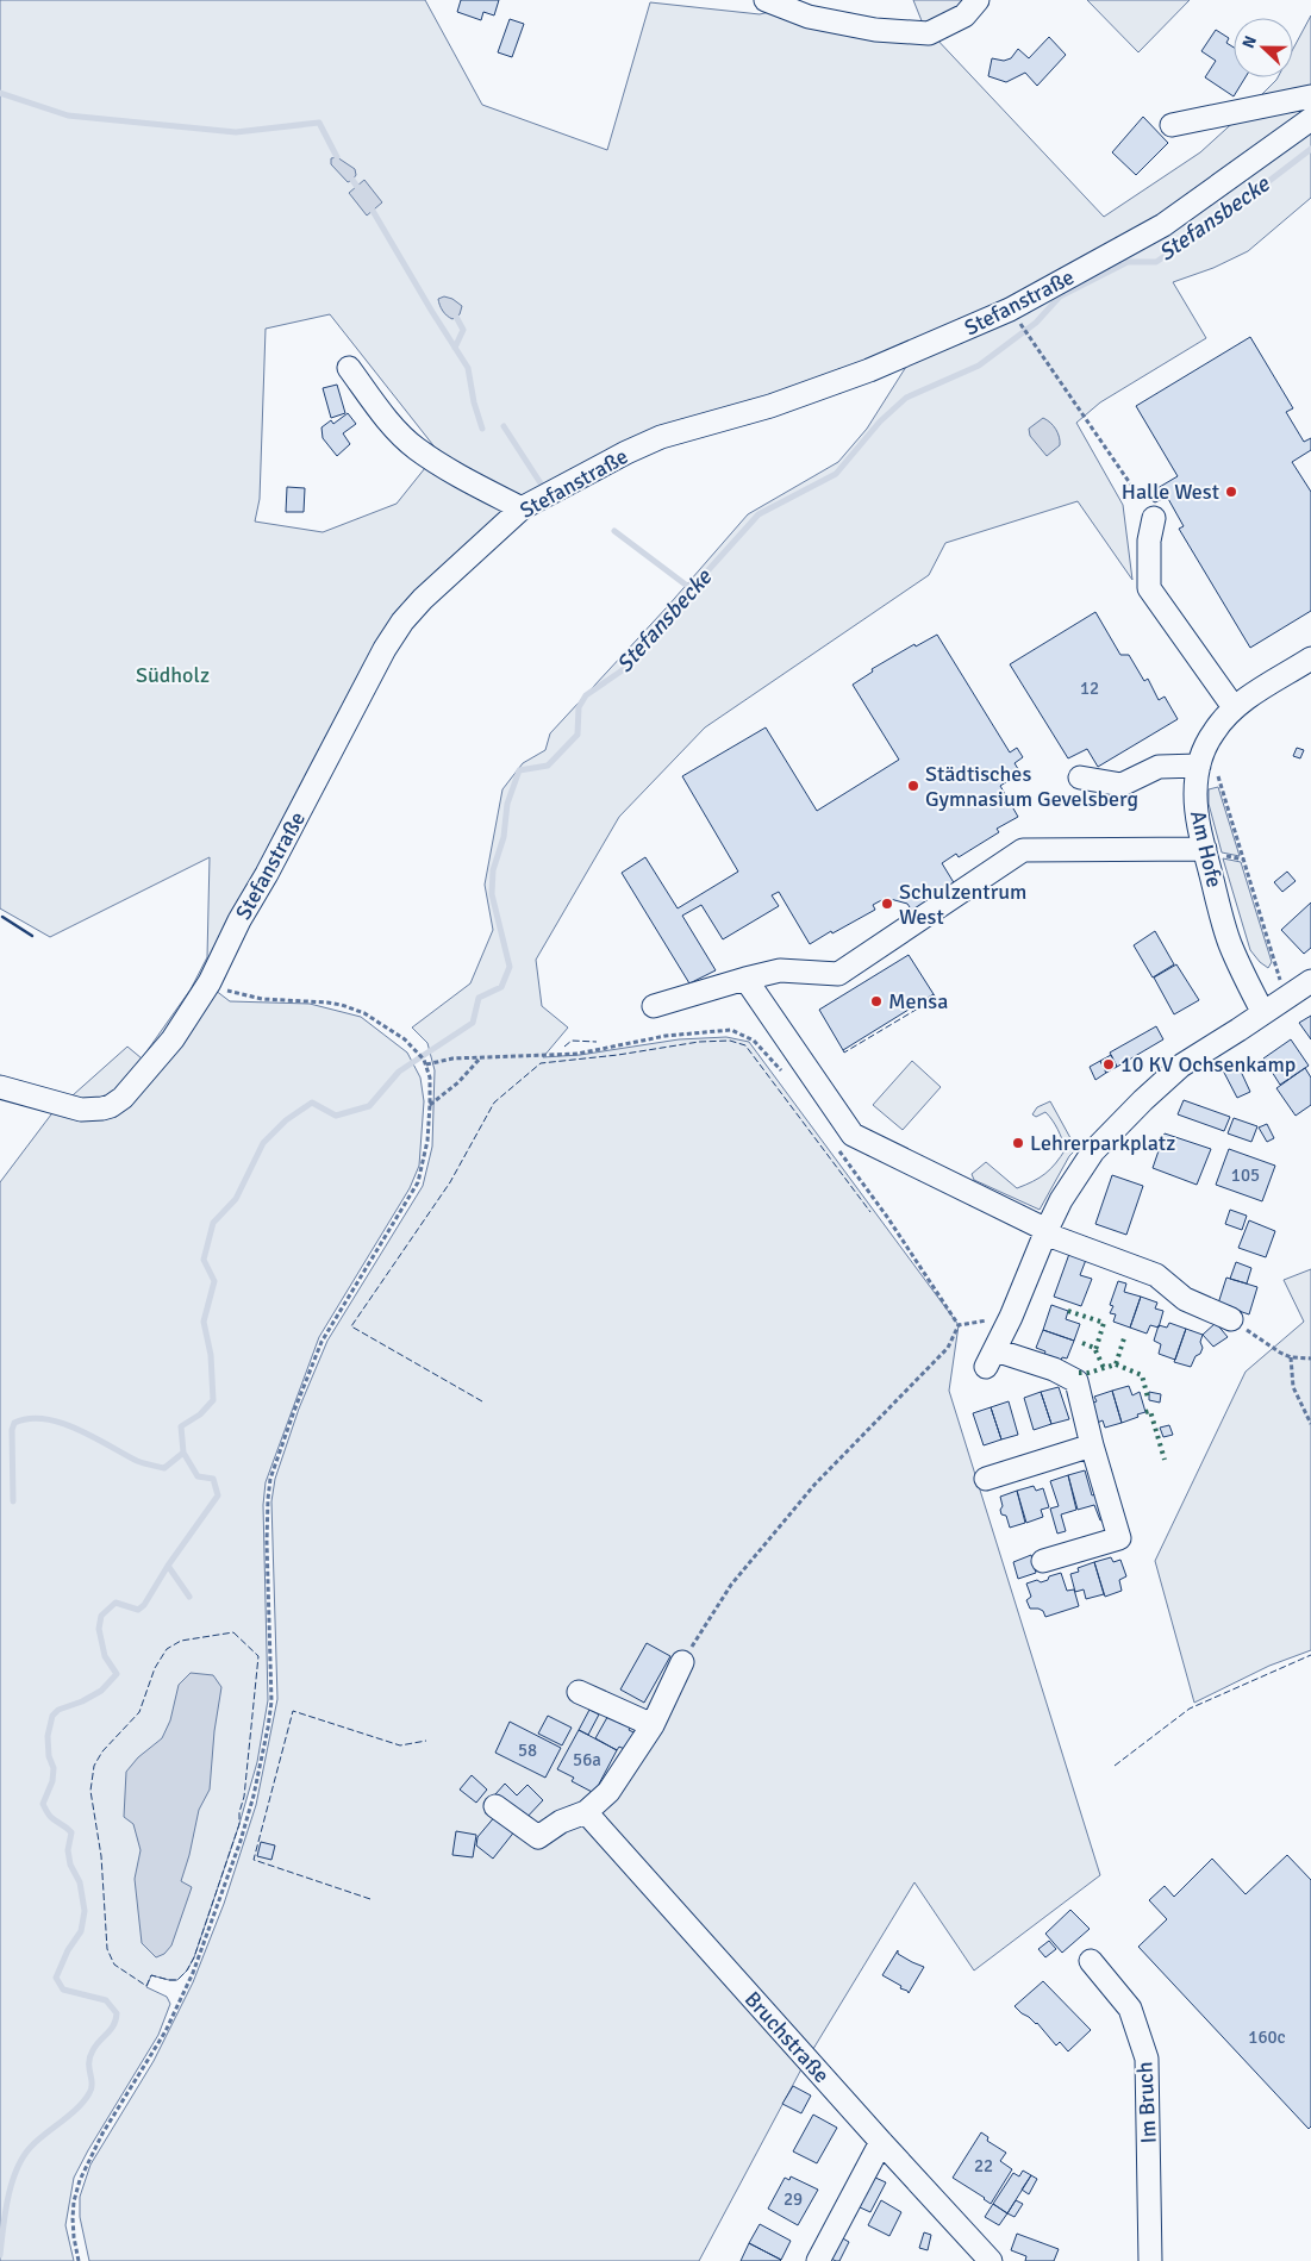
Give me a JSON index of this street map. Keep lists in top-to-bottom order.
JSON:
{
  "streets": {
    "street": [
      "Stefanstraße",
      "Am Hofe",
      "Bruchstraße",
      "Im Bruch"
    ]
  },
  "water": ["Stefansbecke"],
  "parks": ["Südholz"],
  "places": [
    "Halle West",
    "Städtisches Gymnasium Gevelsberg",
    "Schulzentrum West",
    "Mensa",
    "10 KV Ochsenkamp",
    "Lehrerparkplatz"
  ],
  "house_numbers": [
    "12",
    "105",
    "58",
    "56a",
    "160c",
    "22",
    "29"
  ],
  "north": "left"
}
